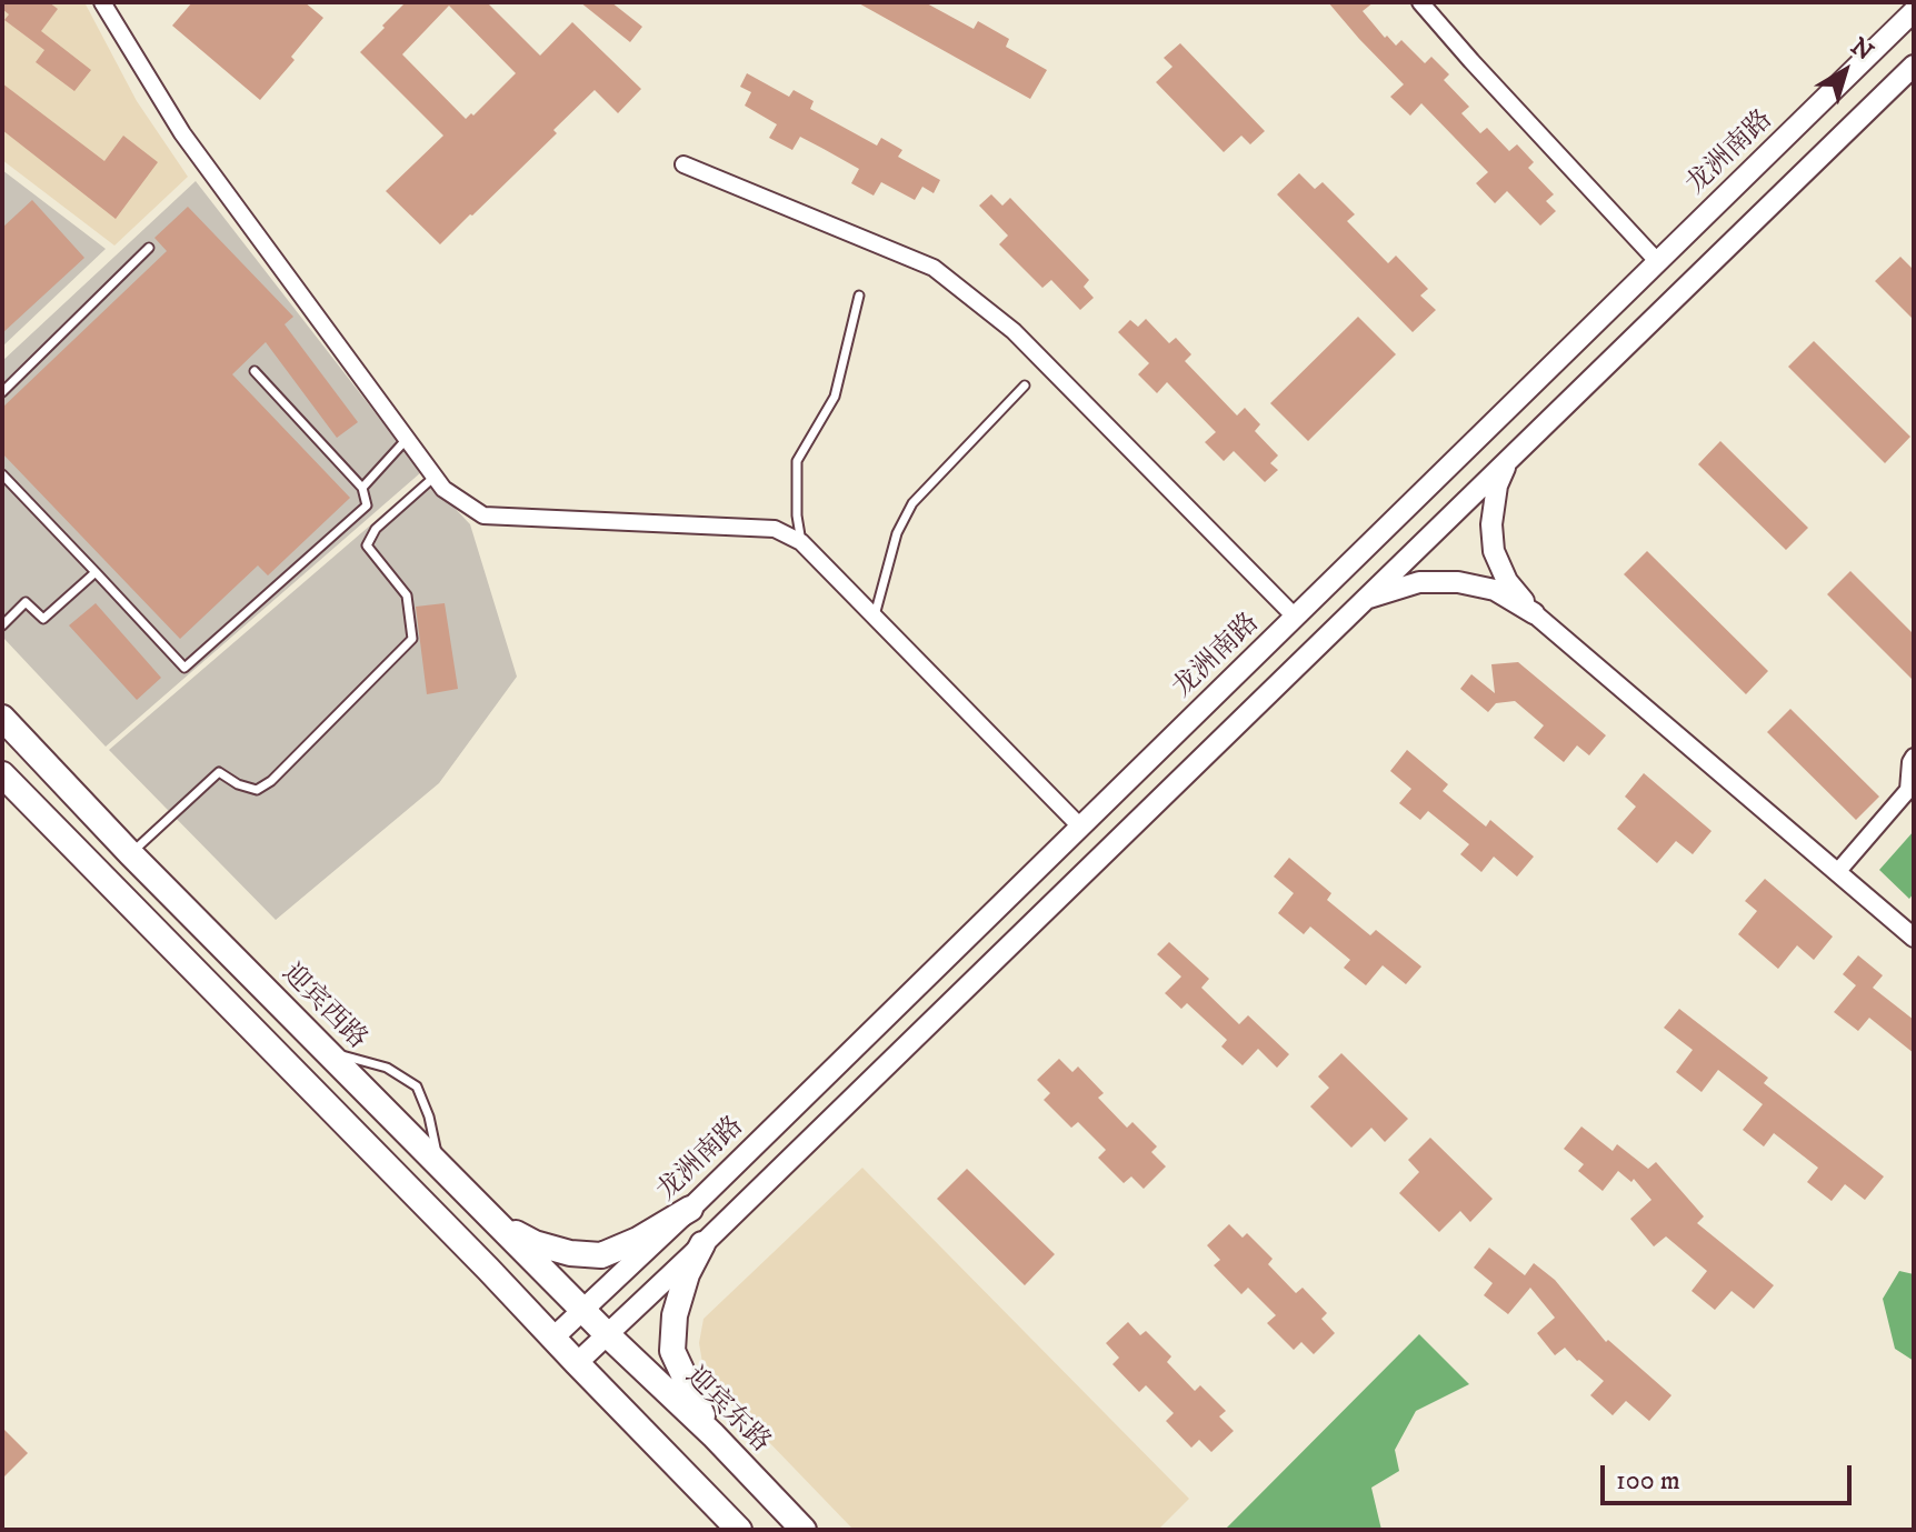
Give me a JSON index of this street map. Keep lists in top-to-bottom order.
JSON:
{
  "streets": {
    "highway": ["迎宾西路", "迎宾东路"],
    "main road": ["龙洲南路"]
  },
  "crossings": [
    ["龙洲南路", "迎宾西路"],
    ["迎宾西路", "迎宾东路"]
  ],
  "scale_bar": "100 m",
  "north": "top right"
}
